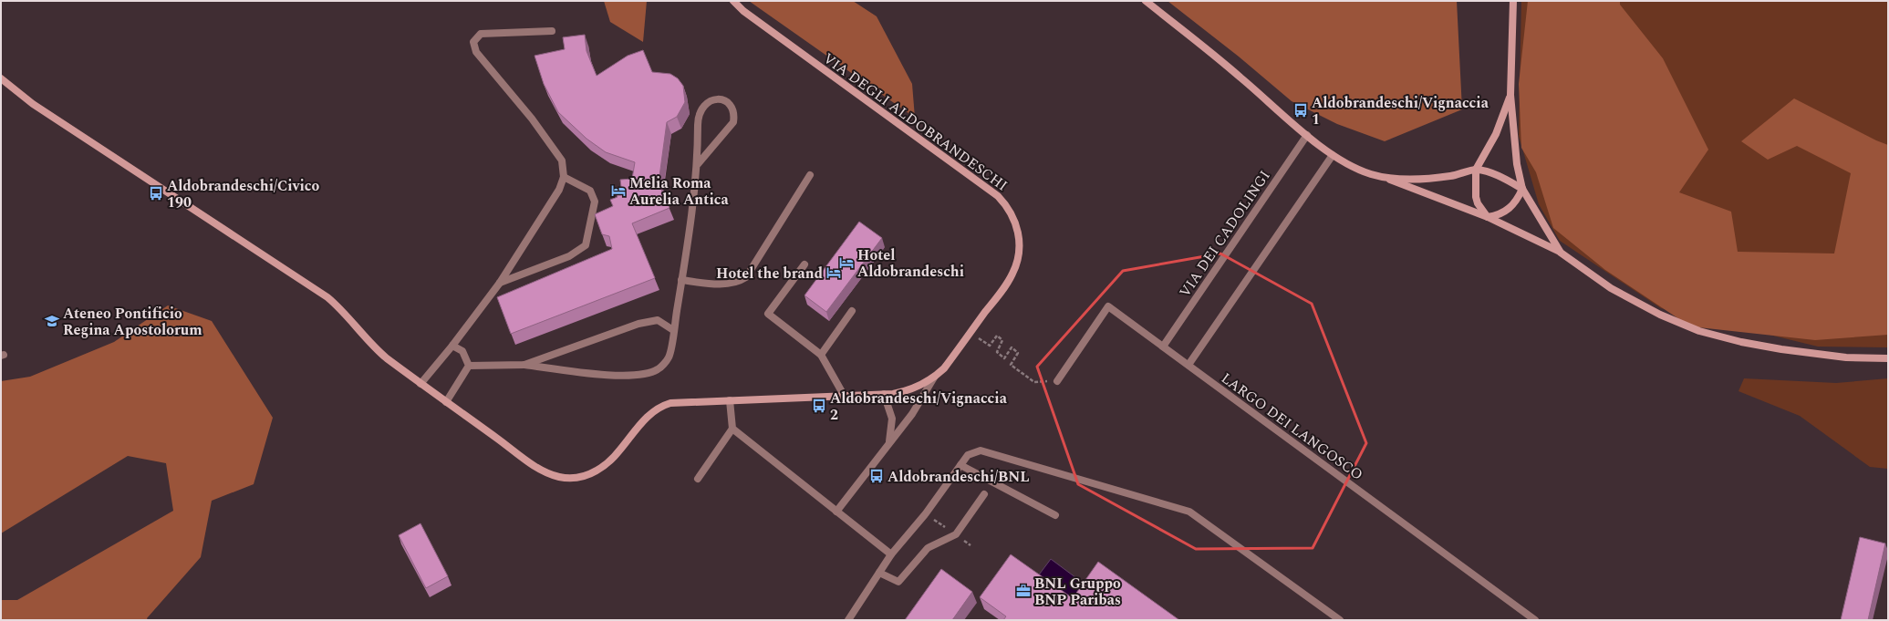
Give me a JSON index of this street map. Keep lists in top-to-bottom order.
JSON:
{
  "streets": {
    "street": ["VIA DEGLI ALDOBRANDESCHI", "VIA DEI CADOLINGI", "LARGO DEI LANGOSCO"]
  },
  "crossings": [
    ["VIA DEI CADOLINGI", "LARGO DEI LANGOSCO"]
  ],
  "places": {
    "bus stop": [
      "Aldobrandeschi/Vignaccia 1",
      "Aldobrandeschi/Civico 190",
      "Aldobrandeschi/Vignaccia 2",
      "Aldobrandeschi/BNL"
    ],
    "hotel": ["Melia Roma Aurelia Antica", "Hotel Aldobrandeschi", "Hotel the brand"],
    "school or university": ["Ateneo Pontificio Regina Apostolorum"],
    "office": ["BNL Gruppo BNP Paribas"]
  }
}
